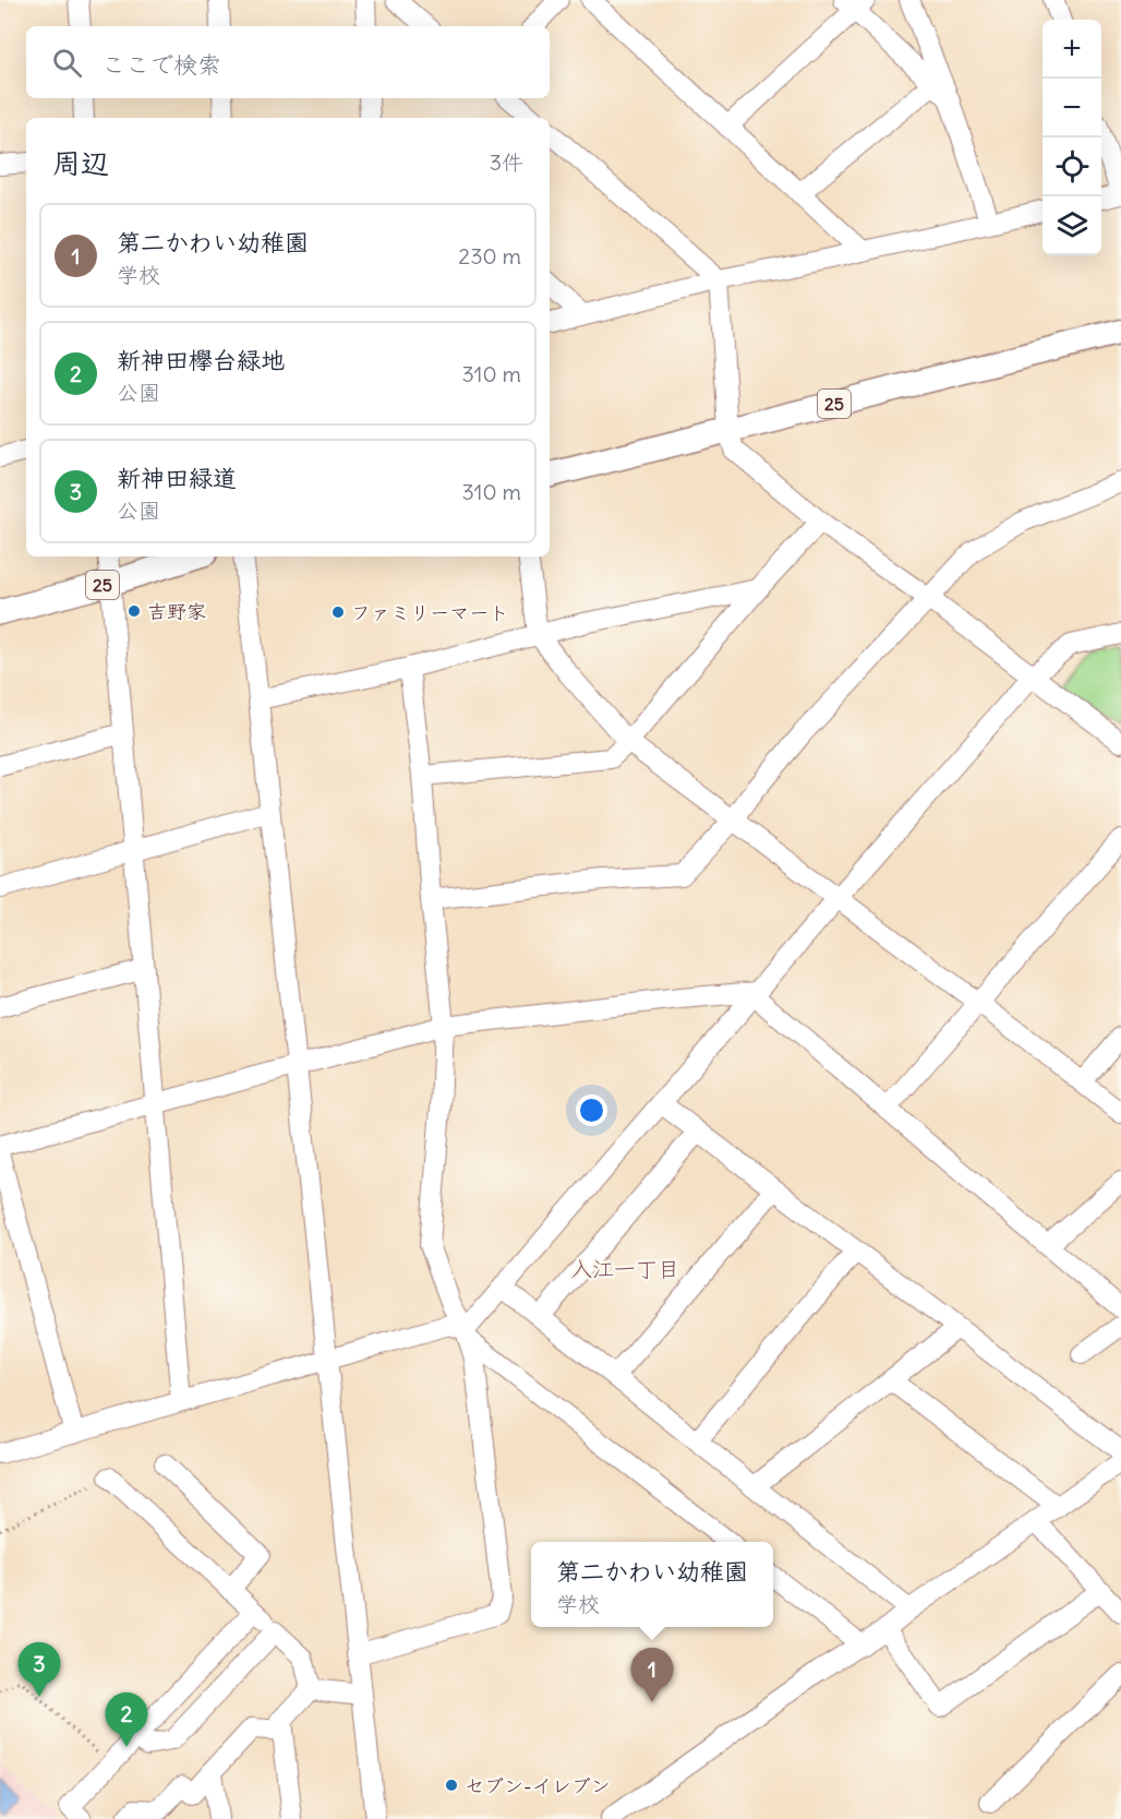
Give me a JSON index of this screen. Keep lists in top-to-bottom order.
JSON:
{
  "streets": {
    "main road": ["25"]
  },
  "districts": ["入江一丁目"],
  "places": ["吉野家", "ファミリーマート", "セブン-イレブン"],
  "page": {
    "map_buttons": ["+", "−"],
    "search": "ここで検索",
    "heading": ["周辺", "3件"],
    "list": [
      {
        "mark": "1",
        "name": "第二かわい幼稚園",
        "note": "学校",
        "value": "230 m"
      },
      {
        "mark": "2",
        "name": "新神田欅台緑地",
        "note": "公園",
        "value": "310 m"
      },
      {
        "mark": "3",
        "name": "新神田緑道",
        "note": "公園",
        "value": "310 m"
      }
    ],
    "popup": ["第二かわい幼稚園", "学校"],
    "pins": ["3", "1", "2"]
  }
}
